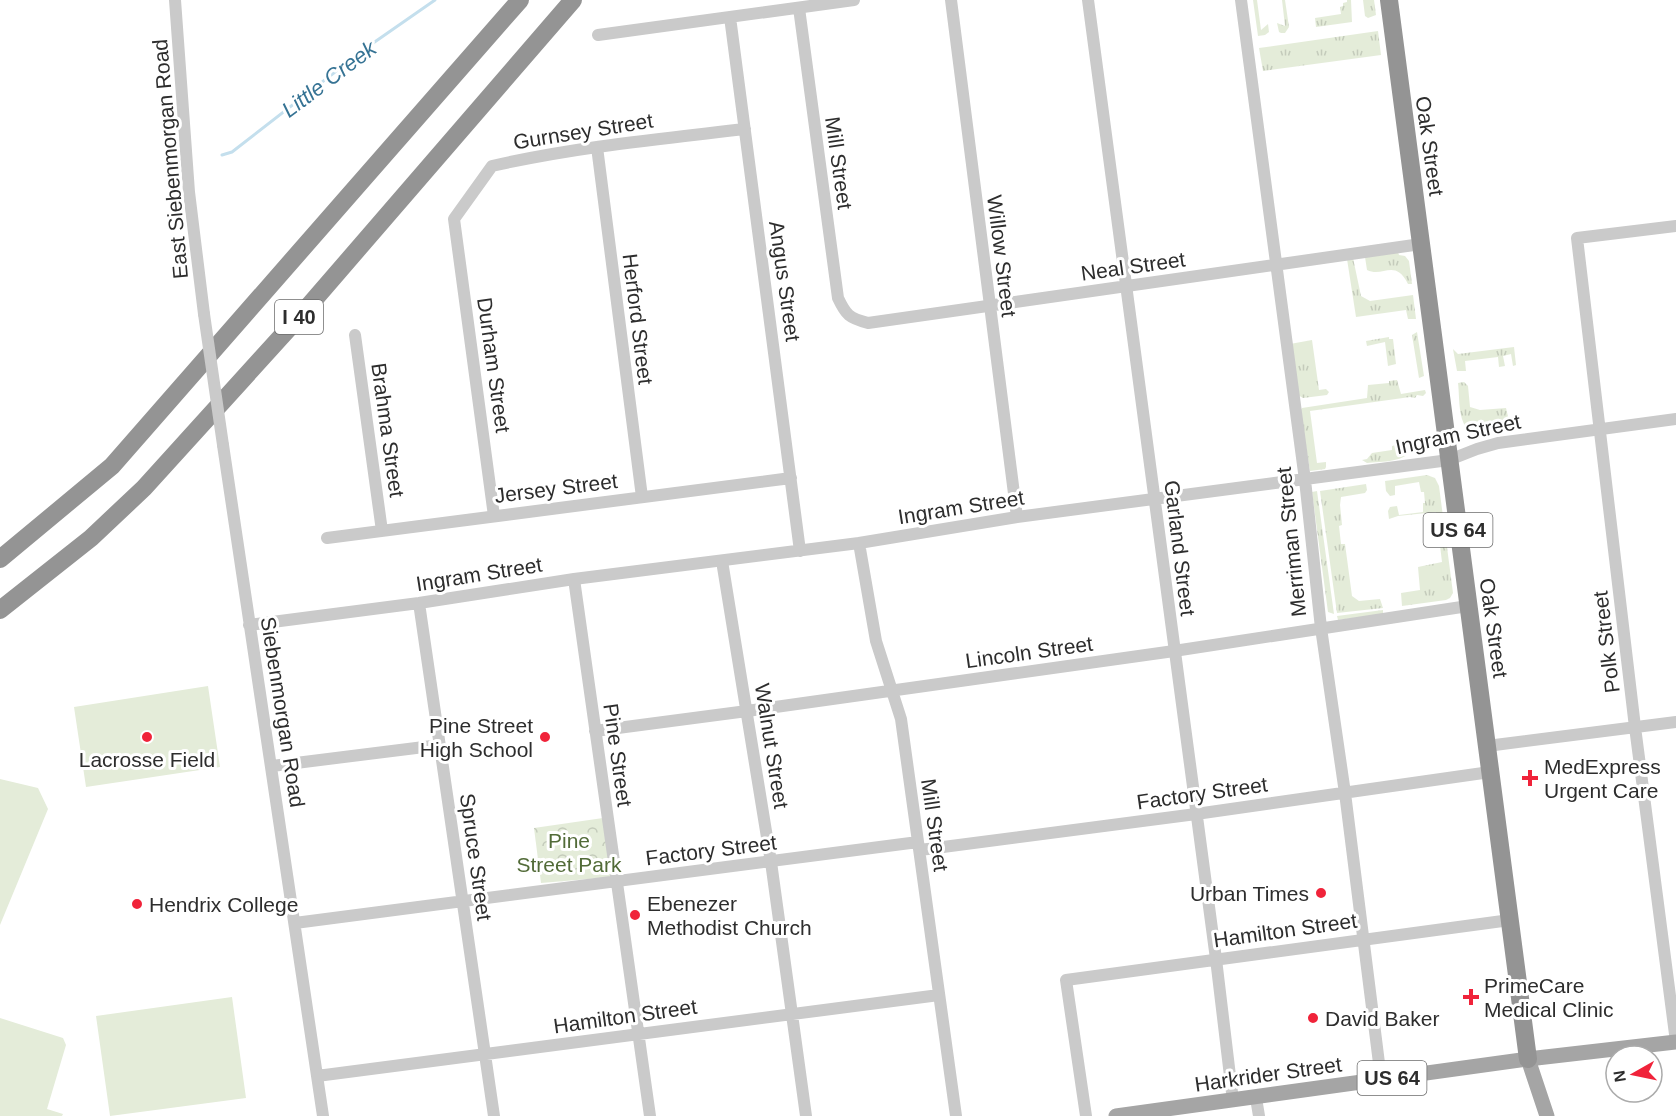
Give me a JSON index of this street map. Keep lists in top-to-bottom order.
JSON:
{
  "streets": {
    "highway": ["Oak Street", "I 40", "US 64"],
    "main road": ["Harkrider Street"],
    "street": [
      "Gurnsey Street",
      "East Siebenmorgan Road",
      "Mill Street",
      "Willow Street",
      "Neal Street",
      "Angus Street",
      "Herford Street",
      "Durham Street",
      "Brahma Street",
      "Ingram Street",
      "Jersey Street",
      "Merriman Street",
      "Garland Street",
      "Polk Street",
      "Lincoln Street",
      "Siebenmorgan Road",
      "Walnut Street",
      "Pine Street",
      "Factory Street",
      "Spruce Street",
      "Hamilton Street"
    ]
  },
  "crossings": [
    ["Gurnsey Street", "Angus Street"],
    ["Gurnsey Street", "Herford Street"],
    ["Gurnsey Street", "Durham Street"],
    ["Oak Street", "Neal Street"],
    ["Oak Street", "Ingram Street"],
    ["Oak Street", "Lincoln Street"],
    ["Oak Street", "Factory Street"],
    ["Oak Street", "Hamilton Street"],
    ["Oak Street", "Harkrider Street"],
    ["East Siebenmorgan Road", "Siebenmorgan Road"],
    ["Mill Street", "Neal Street"],
    ["Mill Street", "Ingram Street"],
    ["Mill Street", "Lincoln Street"],
    ["Mill Street", "Factory Street"],
    ["Mill Street", "Hamilton Street"],
    ["Willow Street", "Neal Street"],
    ["Willow Street", "Ingram Street"],
    ["Neal Street", "Merriman Street"],
    ["Neal Street", "Garland Street"],
    ["Angus Street", "Ingram Street"],
    ["Angus Street", "Jersey Street"],
    ["Herford Street", "Jersey Street"],
    ["Durham Street", "Jersey Street"],
    ["Brahma Street", "Jersey Street"],
    ["Ingram Street", "Merriman Street"],
    ["Ingram Street", "Garland Street"],
    ["Ingram Street", "Polk Street"],
    ["Ingram Street", "Siebenmorgan Road"],
    ["Ingram Street", "Walnut Street"],
    ["Ingram Street", "Pine Street"],
    ["Ingram Street", "Spruce Street"],
    ["Merriman Street", "Lincoln Street"],
    ["Merriman Street", "Factory Street"],
    ["Merriman Street", "Hamilton Street"],
    ["Merriman Street", "Harkrider Street"],
    ["Garland Street", "Lincoln Street"],
    ["Garland Street", "Factory Street"],
    ["Garland Street", "Hamilton Street"],
    ["Garland Street", "Harkrider Street"],
    ["Polk Street", "Harkrider Street"],
    ["Lincoln Street", "Walnut Street"],
    ["Lincoln Street", "Pine Street"],
    ["Siebenmorgan Road", "Factory Street"],
    ["Siebenmorgan Road", "Hamilton Street"],
    ["Walnut Street", "Factory Street"],
    ["Walnut Street", "Hamilton Street"],
    ["Pine Street", "Factory Street"],
    ["Pine Street", "Hamilton Street"],
    ["Factory Street", "Spruce Street"],
    ["Spruce Street", "Hamilton Street"]
  ],
  "water": ["Little Creek"],
  "parks": ["Pine Street Park"],
  "places": {
    "other": [
      "Lacrosse Field",
      "Pine Street High School",
      "Urban Times",
      "Hendrix College",
      "Ebenezer Methodist Church",
      "David Baker"
    ],
    "health": ["MedExpress Urgent Care", "PrimeCare Medical Clinic"]
  },
  "north": "left"
}
